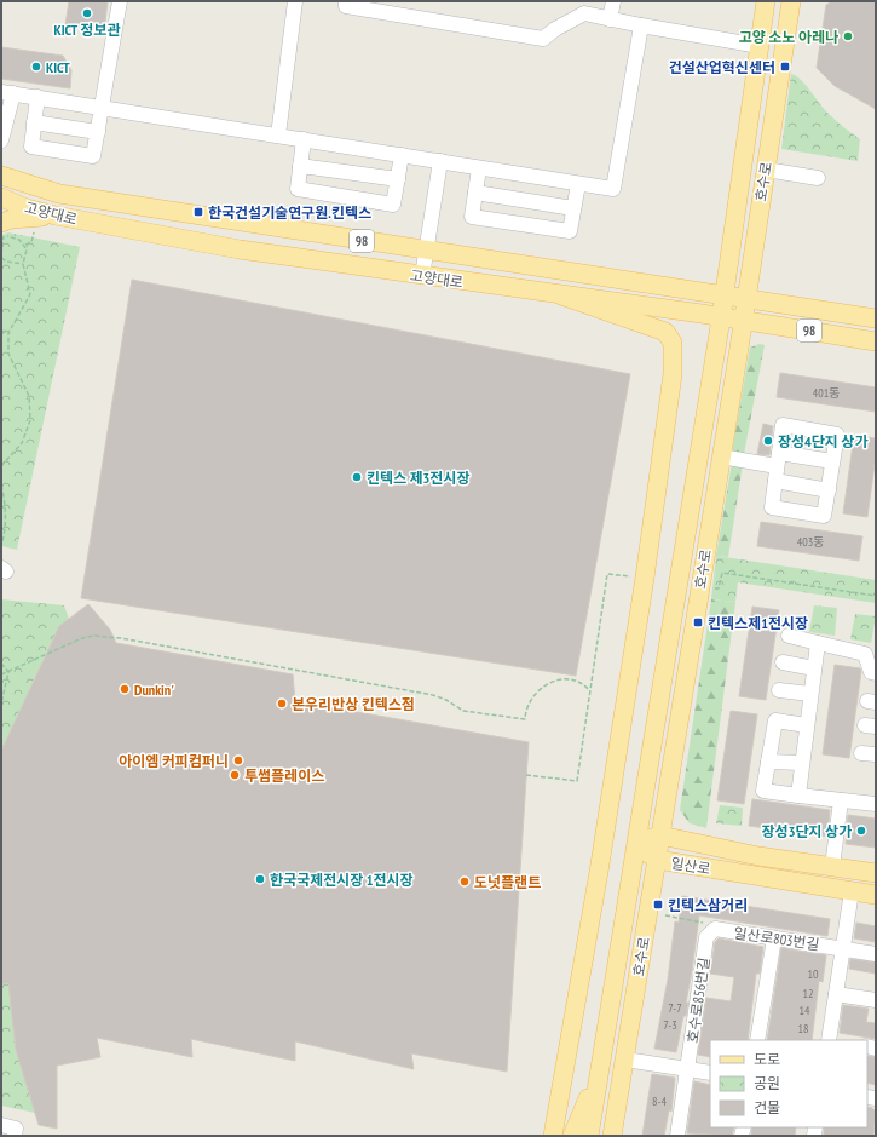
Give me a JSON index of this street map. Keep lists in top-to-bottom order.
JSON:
{
  "streets": {
    "main road": [
      "호수로",
      "고양대로",
      "98",
      "일산로"
    ],
    "street": ["일산로803번길", "호수로856번길"]
  },
  "crossings": [
    ["호수로", "고양대로"],
    ["호수로", "일산로"],
    ["일산로803번길", "호수로856번길"]
  ],
  "places": {
    "other": [
      "KICT 정보관",
      "고양 소노 아레나",
      "KICT",
      "장성4단지 상가",
      "킨텍스 제3전시장",
      "Dunkin'",
      "본우리반상 킨텍스점",
      "아이엠 커피컴퍼니",
      "투썸플레이스",
      "장성3단지 상가",
      "한국국제전시장 1전시장",
      "도넛플랜트"
    ],
    "transit": [
      "건설산업혁신센터",
      "한국건설기술연구원.킨텍스",
      "킨텍스제1전시장",
      "킨텍스삼거리"
    ]
  },
  "house_numbers": [
    "401동",
    "403동",
    "10",
    "12",
    "7-7",
    "14",
    "7-3",
    "18",
    "8-4"
  ],
  "legend": ["도로", "공원", "건물"]
}
